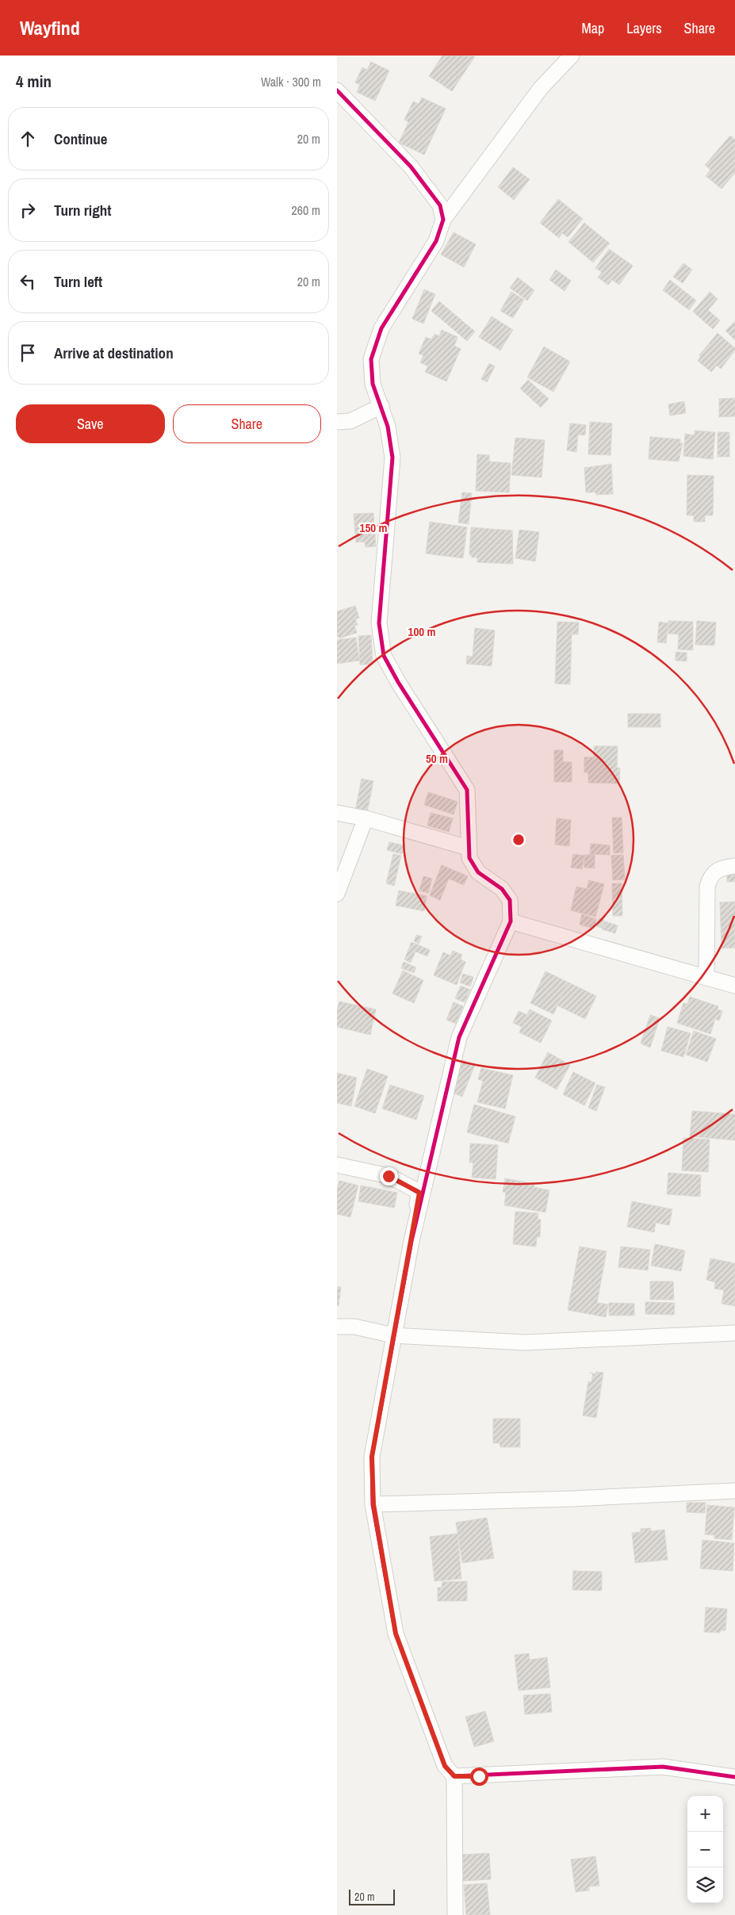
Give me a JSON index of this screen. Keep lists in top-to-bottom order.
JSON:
{
  "scale_bar": "20 m",
  "page": {
    "header": "Wayfind",
    "nav": ["Map", "Layers", "Share"],
    "heading": ["4 min", "Walk · 300 m"],
    "list": [
      ["Continue", "20 m"],
      ["Turn right", "260 m"],
      ["Turn left", "20 m"],
      "Arrive at destination"
    ],
    "buttons": ["Save", "Share"],
    "map_buttons": ["+", "−"],
    "scale": "20 m"
  },
  "rings": ["150 m", "100 m", "50 m"]
}
